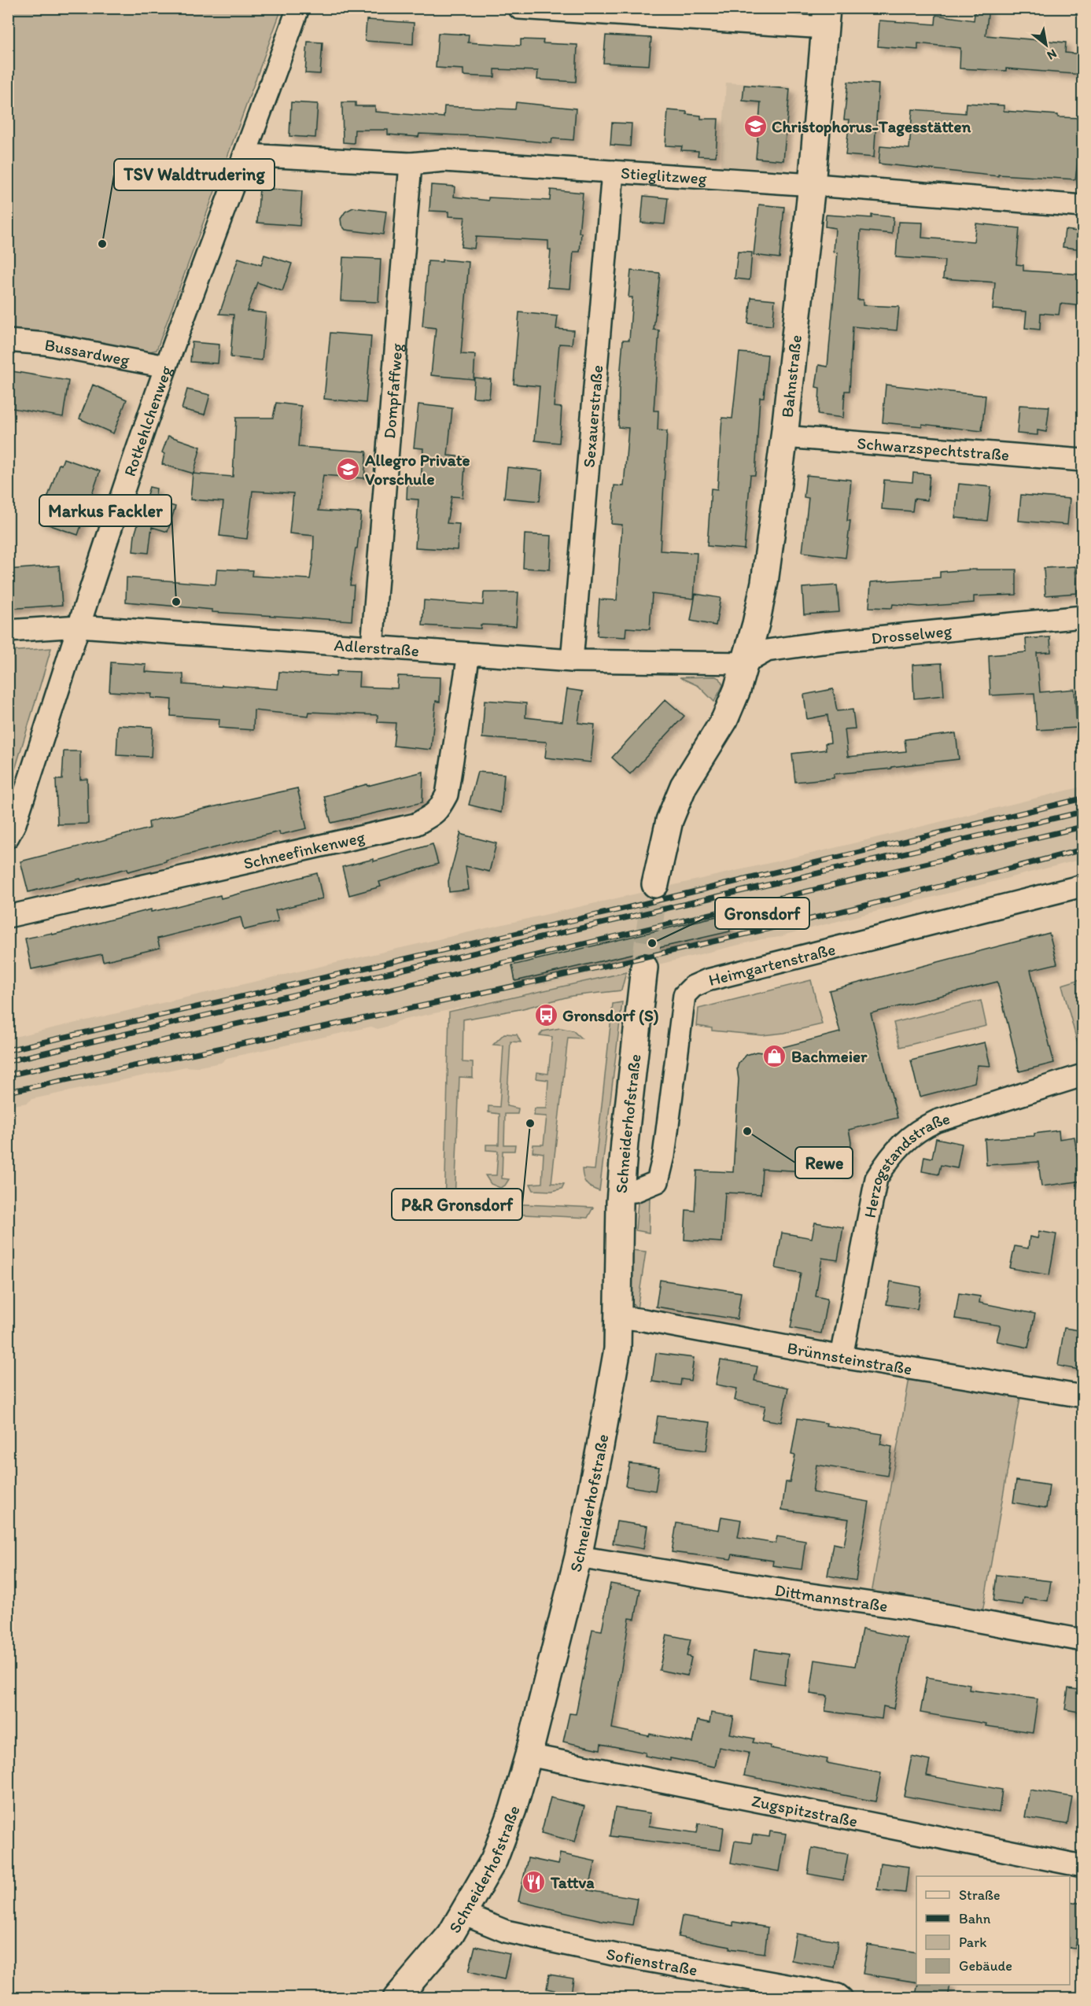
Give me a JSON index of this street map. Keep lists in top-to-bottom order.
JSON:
{
  "streets": {
    "street": [
      "Stieglitzweg",
      "Bussardweg",
      "Bahnstraße",
      "Dompfaffweg",
      "Sexauerstraße",
      "Rotkehlchenweg",
      "Schwarzspechtstraße",
      "Drosselweg",
      "Adlerstraße",
      "Schneefinkenweg",
      "Heimgartenstraße",
      "Schneiderhofstraße",
      "Herzogstandstraße",
      "Brünnsteinstraße",
      "Dittmannstraße",
      "Zugspitzstraße",
      "Sofienstraße"
    ]
  },
  "crossings": [
    ["Stieglitzweg", "Bahnstraße"],
    ["Stieglitzweg", "Dompfaffweg"],
    ["Stieglitzweg", "Sexauerstraße"],
    ["Stieglitzweg", "Rotkehlchenweg"],
    ["Bussardweg", "Rotkehlchenweg"],
    ["Bahnstraße", "Schwarzspechtstraße"],
    ["Bahnstraße", "Drosselweg"],
    ["Bahnstraße", "Adlerstraße"],
    ["Dompfaffweg", "Adlerstraße"],
    ["Sexauerstraße", "Adlerstraße"],
    ["Rotkehlchenweg", "Adlerstraße"],
    ["Drosselweg", "Adlerstraße"],
    ["Adlerstraße", "Schneefinkenweg"],
    ["Heimgartenstraße", "Schneiderhofstraße"],
    ["Schneiderhofstraße", "Brünnsteinstraße"],
    ["Schneiderhofstraße", "Dittmannstraße"],
    ["Schneiderhofstraße", "Zugspitzstraße"],
    ["Schneiderhofstraße", "Sofienstraße"],
    ["Herzogstandstraße", "Brünnsteinstraße"]
  ],
  "places": {
    "school or university": ["Christophorus-Tagesstätten", "Allegro Private Vorschule"],
    "other": [
      "TSV Waldtrudering",
      "Markus Fackler",
      "Gronsdorf",
      "P&R Gronsdorf",
      "Rewe"
    ],
    "bus stop": ["Gronsdorf (S)"],
    "shop": ["Bachmeier"],
    "restaurant": ["Tattva"]
  },
  "legend": [
    "Straße",
    "Bahn",
    "Park",
    "Gebäude"
  ],
  "north": "bottom right"
}
